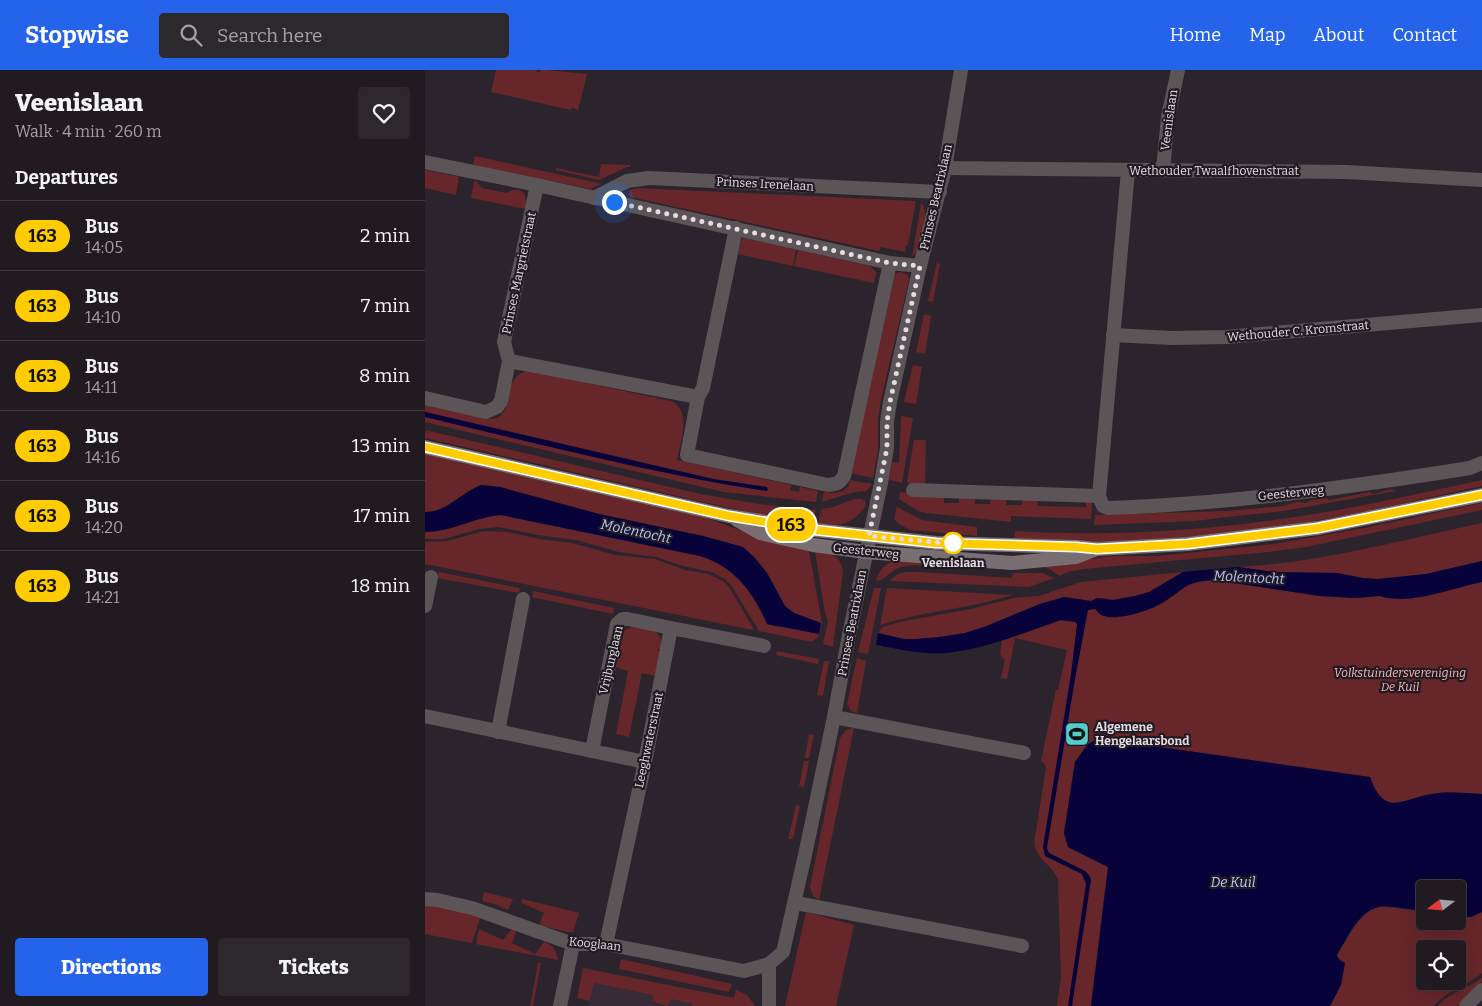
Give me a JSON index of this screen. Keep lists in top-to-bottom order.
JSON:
{
  "streets": {
    "main road": ["Geesterweg"],
    "street": [
      "Veenislaan",
      "Wethouder Twaalfhovenstraat",
      "Prinses Irenelaan",
      "Prinses Beatrixlaan",
      "Prinses Margrietstraat",
      "Wethouder C. Kromstraat",
      "Vrijburglaan",
      "Leeghwaterstraat",
      "Kooglaan"
    ]
  },
  "crossings": [
    ["Veenislaan", "Wethouder Twaalfhovenstraat"],
    ["Wethouder Twaalfhovenstraat", "Prinses Beatrixlaan"],
    ["Prinses Irenelaan", "Prinses Beatrixlaan"],
    ["Prinses Beatrixlaan", "Geesterweg"],
    ["Prinses Beatrixlaan", "Kooglaan"],
    ["Vrijburglaan", "Leeghwaterstraat"],
    ["Leeghwaterstraat", "Kooglaan"]
  ],
  "water": ["Molentocht", "De Kuil"],
  "parks": ["Volkstuindersvereniging De Kuil"],
  "places": {
    "other": ["Veenislaan"],
    "sports": ["Algemene Hengelaarsbond"]
  },
  "lines": ["bus line 163"],
  "north": "left",
  "page": {
    "header": "Stopwise",
    "search": "Search here",
    "nav": [
      "Home",
      "Map",
      "About",
      "Contact"
    ],
    "heading": [
      ["Veenislaan", "Walk · 4 min · 260 m"],
      "Departures"
    ],
    "on_map": "163",
    "list": [
      {
        "mark": "163",
        "name": "Bus",
        "note": "14:05",
        "value": "2 min"
      },
      {
        "mark": "163",
        "name": "Bus",
        "note": "14:10",
        "value": "7 min"
      },
      {
        "mark": "163",
        "name": "Bus",
        "note": "14:11",
        "value": "8 min"
      },
      {
        "mark": "163",
        "name": "Bus",
        "note": "14:16",
        "value": "13 min"
      },
      {
        "mark": "163",
        "name": "Bus",
        "note": "14:20",
        "value": "17 min"
      },
      {
        "mark": "163",
        "name": "Bus",
        "note": "14:21",
        "value": "18 min"
      }
    ],
    "buttons": ["Directions", "Tickets"]
  }
}
